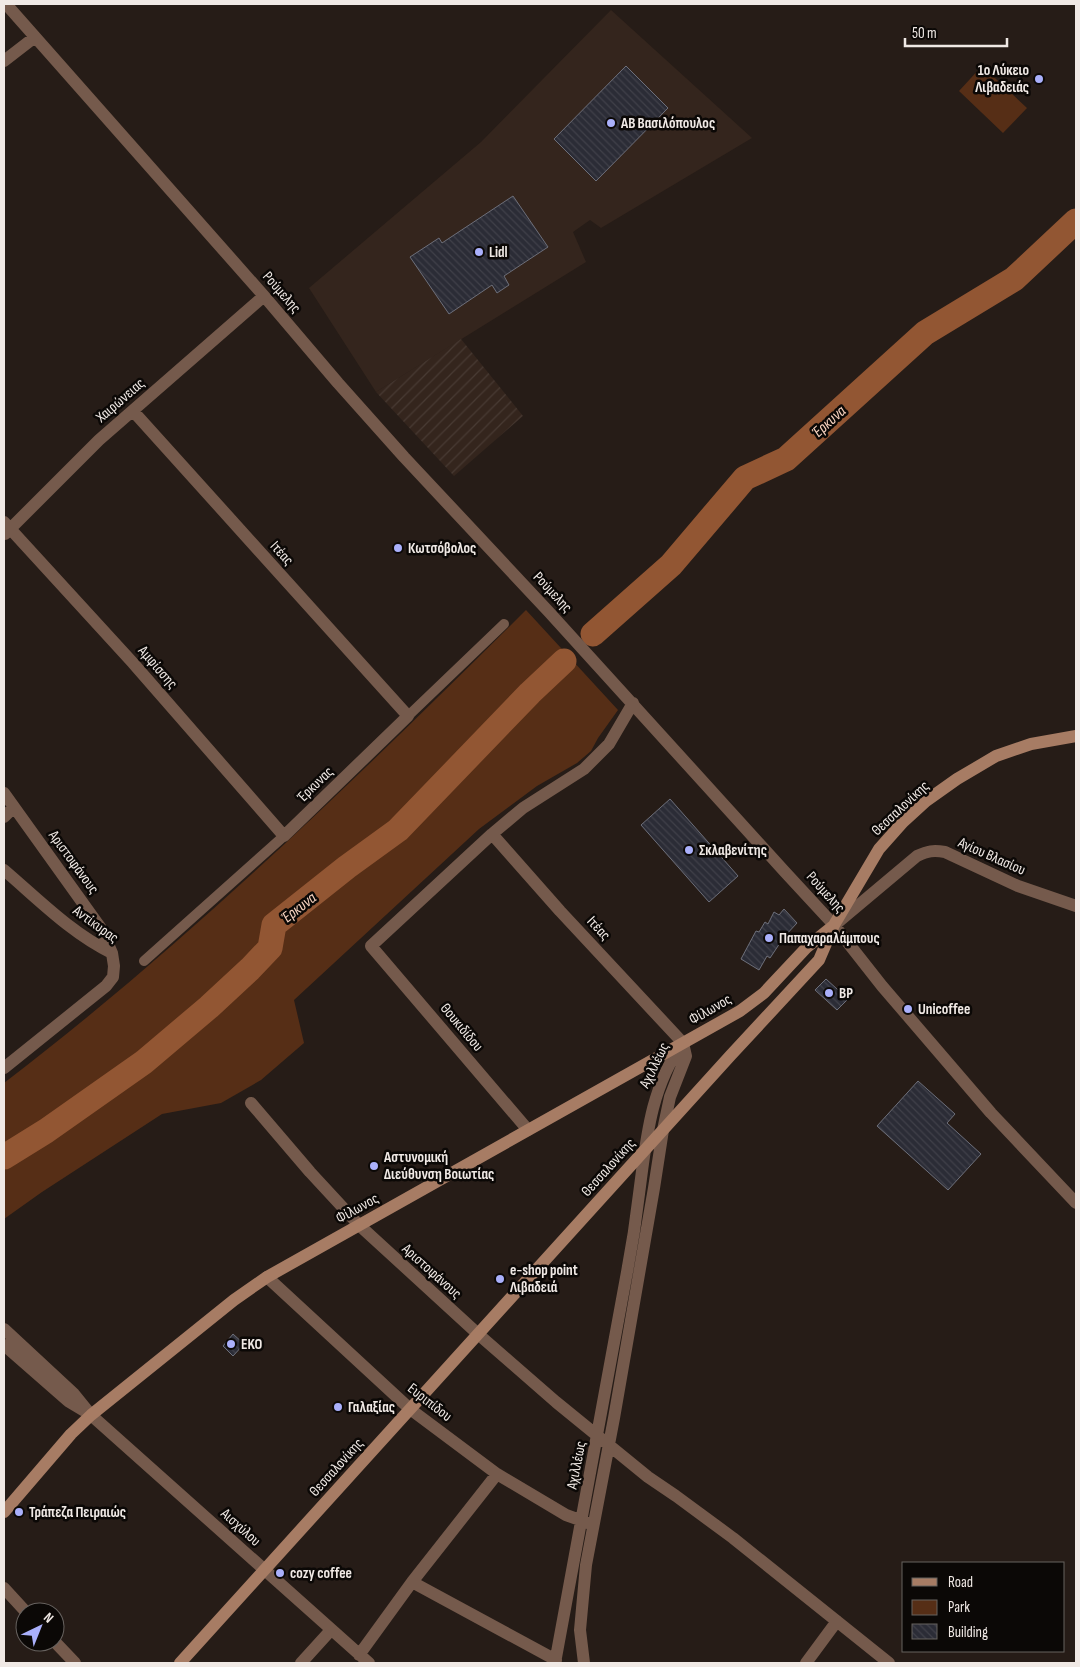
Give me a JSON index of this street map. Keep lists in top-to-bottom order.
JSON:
{
  "streets": {
    "main road": ["Θεσσαλονίκης", "Φίλωνος"],
    "street": [
      "Ρούμελης",
      "Χαιρώνειας",
      "Ιτέας",
      "Αμφίσσης",
      "Έρκυνας",
      "Αγίου Βλασίου",
      "Αριστοφάνους",
      "Αντίκυρας",
      "Θουκιδίδου",
      "Αχιλλέως",
      "Ευριπίδου",
      "Αισχύλου"
    ]
  },
  "crossings": [
    ["Ρούμελης", "Χαιρώνειας"],
    ["Ρούμελης", "Θεσσαλονίκης"],
    ["Ρούμελης", "Αγίου Βλασίου"],
    ["Ρούμελης", "Φίλωνος"],
    ["Χαιρώνειας", "Ιτέας"],
    ["Χαιρώνειας", "Αμφίσσης"],
    ["Ιτέας", "Έρκυνας"],
    ["Ιτέας", "Φίλωνος"],
    ["Ιτέας", "Θουκιδίδου"],
    ["Ιτέας", "Αχιλλέως"],
    ["Αμφίσσης", "Έρκυνας"],
    ["Θεσσαλονίκης", "Αγίου Βλασίου"],
    ["Θεσσαλονίκης", "Αριστοφάνους"],
    ["Θεσσαλονίκης", "Φίλωνος"],
    ["Θεσσαλονίκης", "Αχιλλέως"],
    ["Θεσσαλονίκης", "Ευριπίδου"],
    ["Θεσσαλονίκης", "Αισχύλου"],
    ["Αγίου Βλασίου", "Φίλωνος"],
    ["Αριστοφάνους", "Αντίκυρας"],
    ["Αριστοφάνους", "Φίλωνος"],
    ["Αριστοφάνους", "Αχιλλέως"],
    ["Φίλωνος", "Θουκιδίδου"],
    ["Φίλωνος", "Αχιλλέως"],
    ["Φίλωνος", "Ευριπίδου"],
    ["Φίλωνος", "Αισχύλου"],
    ["Αχιλλέως", "Ευριπίδου"]
  ],
  "water": ["Έρκυνα"],
  "places": [
    "1ο Λύκειο Λιβαδειάς",
    "ΑΒ Βασιλόπουλος",
    "Lidl",
    "Κωτσόβολος",
    "Σκλαβενίτης",
    "Παπαχαραλάμπους",
    "BP",
    "Unicoffee",
    "Αστυνομική Διεύθυνση Βοιωτίας",
    "e-shop point Λιβαδειά",
    "EKO",
    "Γαλαξίας",
    "Τράπεζα Πειραιώς",
    "cozy coffee"
  ],
  "legend": ["Road", "Park", "Building"],
  "scale_bar": "50 m",
  "north": "top right"
}
